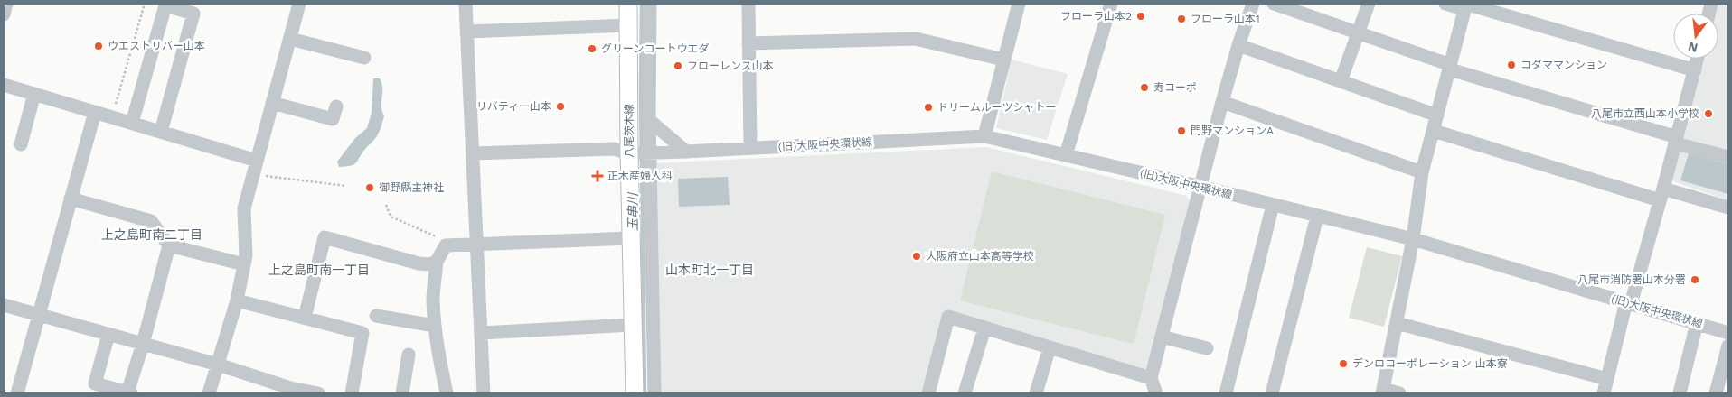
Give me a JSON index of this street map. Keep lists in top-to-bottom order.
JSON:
{
  "streets": {
    "main road": ["八尾茨木線"],
    "street": ["(旧)大阪中央環状線"]
  },
  "crossings": [
    ["八尾茨木線", "(旧)大阪中央環状線"]
  ],
  "districts": ["上之島町南二丁目", "上之島町南一丁目", "山本町北一丁目"],
  "water": ["玉串川"],
  "places": {
    "other": [
      "フローラ山本2",
      "フローラ山本1",
      "ウエストリバー山本",
      "グリーンコートウエダ",
      "コダママンション",
      "フローレンス山本",
      "寿コーポ",
      "リバティー山本",
      "ドリームルーツシャトー",
      "八尾市立西山本小学校",
      "門野マンションA",
      "御野縣主神社",
      "大阪府立山本高等学校",
      "八尾市消防署山本分署",
      "デンロコーポレーション 山本寮"
    ],
    "health": ["正木産婦人科"]
  },
  "north": "bottom"
}
